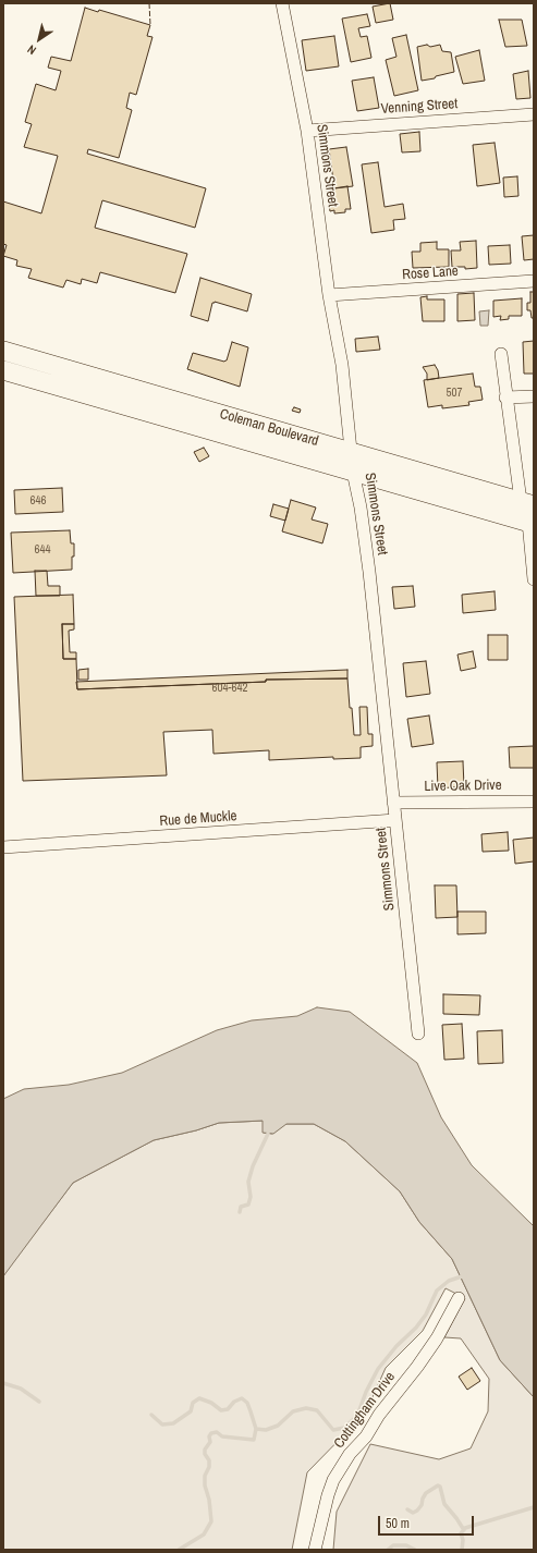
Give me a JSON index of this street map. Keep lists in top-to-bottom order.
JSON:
{
  "streets": {
    "main road": ["Coleman Boulevard"],
    "street": [
      "Venning Street",
      "Simmons Street",
      "Rose Lane",
      "Live Oak Drive",
      "Rue de Muckle",
      "Cottingham Drive"
    ]
  },
  "crossings": [
    ["Venning Street", "Simmons Street"],
    ["Simmons Street", "Rose Lane"],
    ["Simmons Street", "Coleman Boulevard"],
    ["Simmons Street", "Live Oak Drive"],
    ["Simmons Street", "Rue de Muckle"]
  ],
  "house_numbers": [
    "507",
    "646",
    "644",
    "604-642"
  ],
  "scale_bar": "50 m",
  "north": "bottom left"
}
